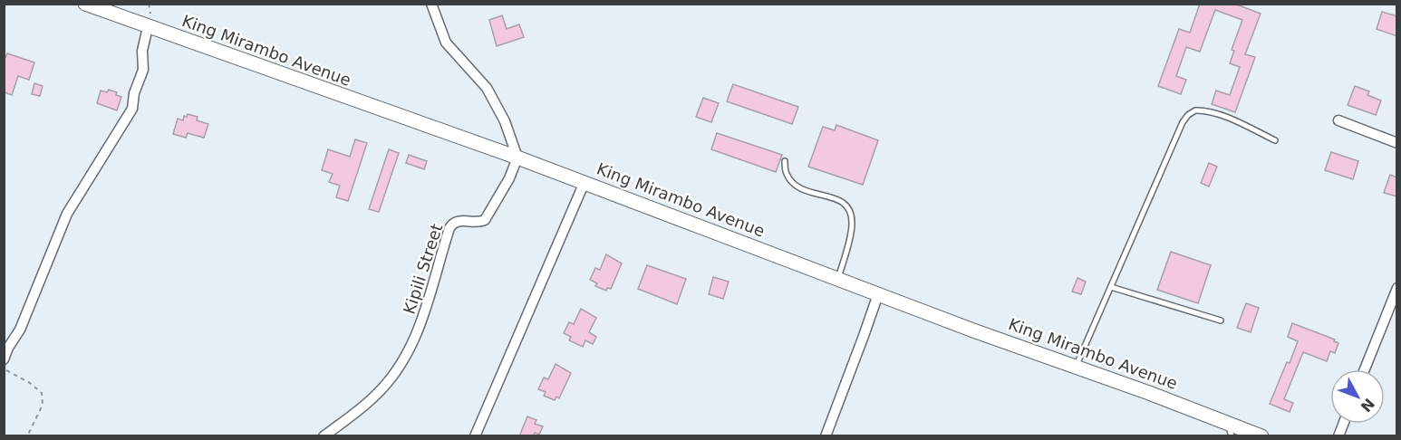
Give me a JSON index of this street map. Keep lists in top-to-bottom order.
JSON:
{
  "streets": {
    "main road": ["King Mirambo Avenue"],
    "street": ["Kipili Street"]
  },
  "crossings": [
    ["King Mirambo Avenue", "Kipili Street"]
  ],
  "north": "bottom right"
}
